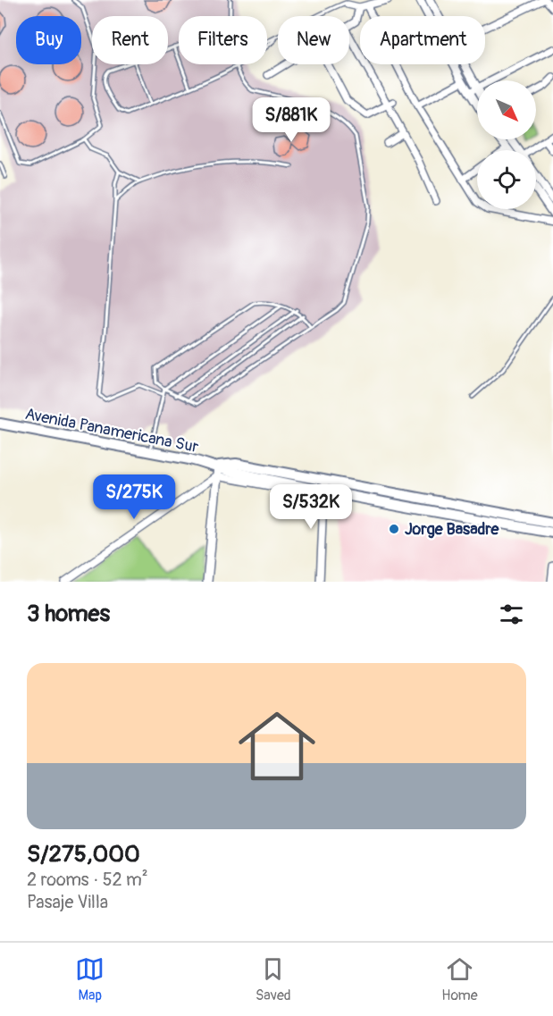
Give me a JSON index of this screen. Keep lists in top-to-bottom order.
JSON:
{
  "streets": {
    "main road": ["Avenida Panamericana Sur"]
  },
  "places": ["Jorge Basadre"],
  "north": "bottom right",
  "page": {
    "chip": [
      "Buy",
      "Rent",
      "Filters",
      "New",
      "Apartment"
    ],
    "price": ["S/881K", "S/275K", "S/532K"],
    "heading": "3 homes",
    "list": [
      {
        "name": "S/275,000",
        "note": "2 rooms · 52 m² · Pasaje Villa"
      }
    ],
    "tabs": ["Map", "Saved", "Home"]
  }
}
